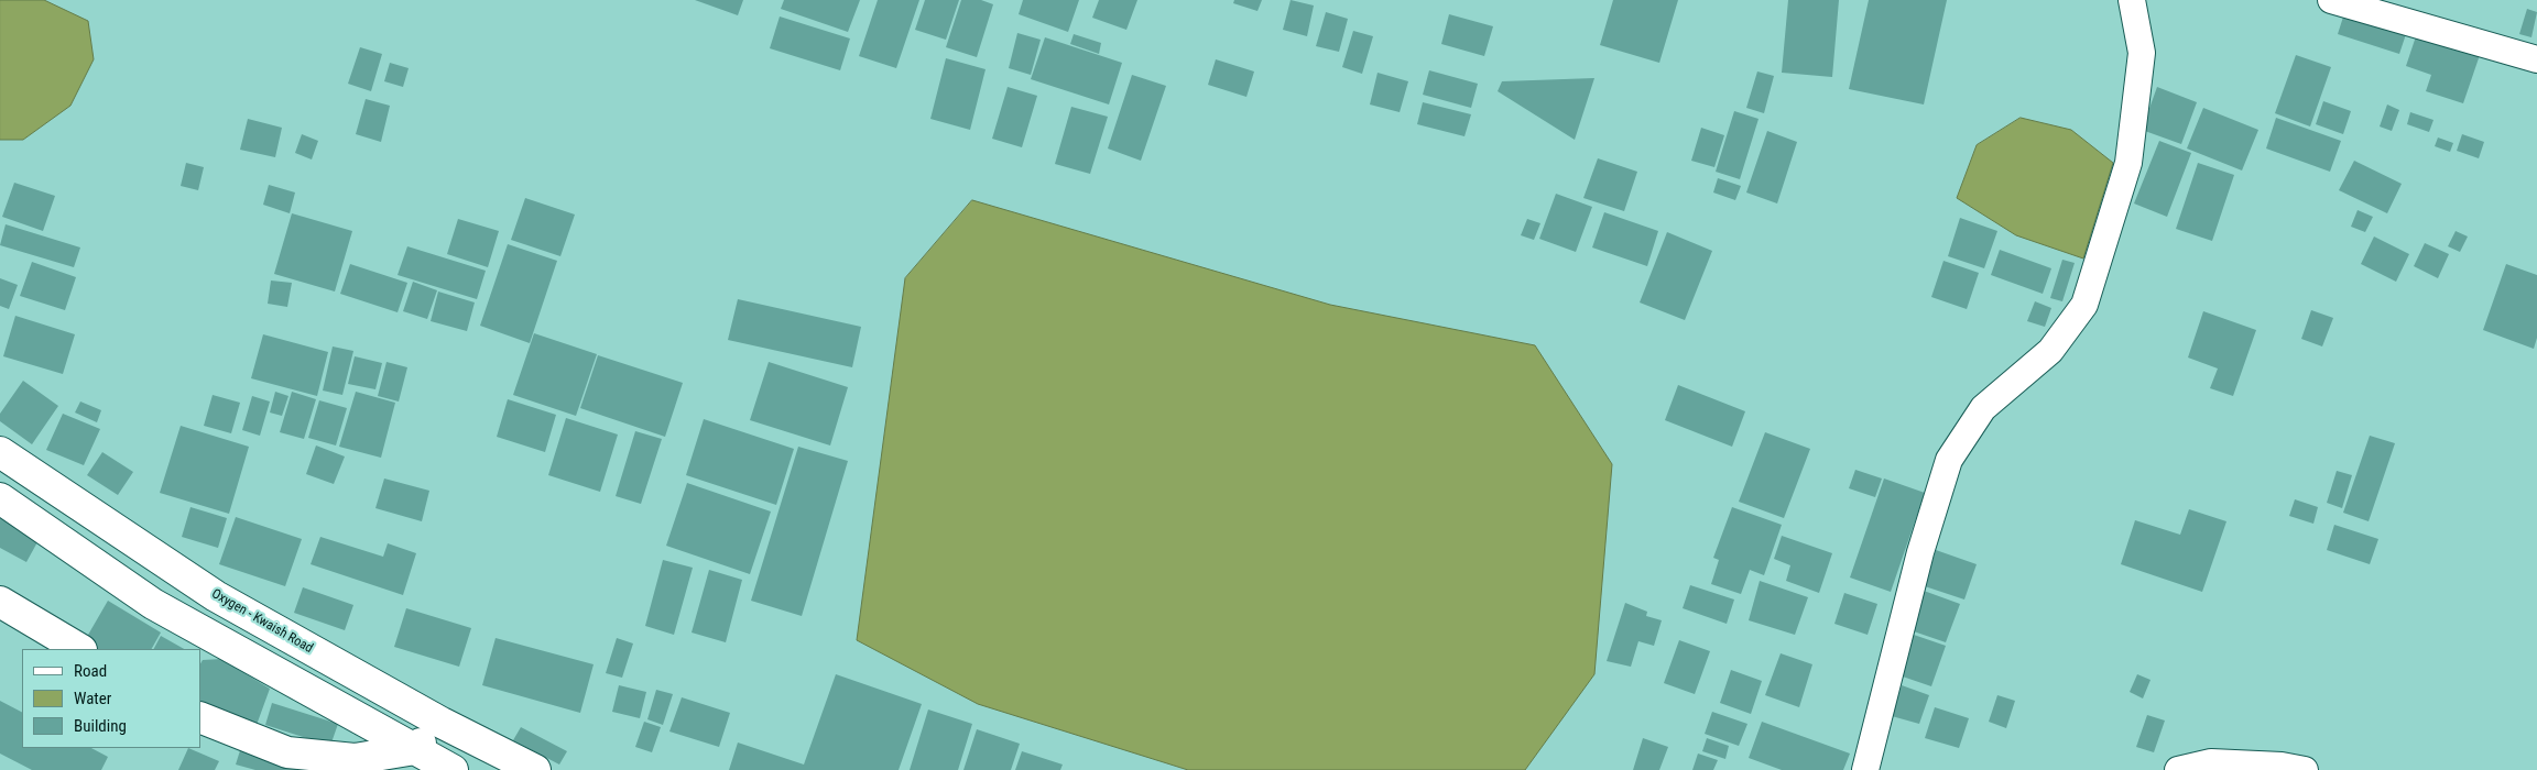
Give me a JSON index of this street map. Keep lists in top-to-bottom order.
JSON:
{
  "streets": {
    "main road": ["Oxygen - Kwaish Road"]
  },
  "legend": ["Road", "Water", "Building"]
}
